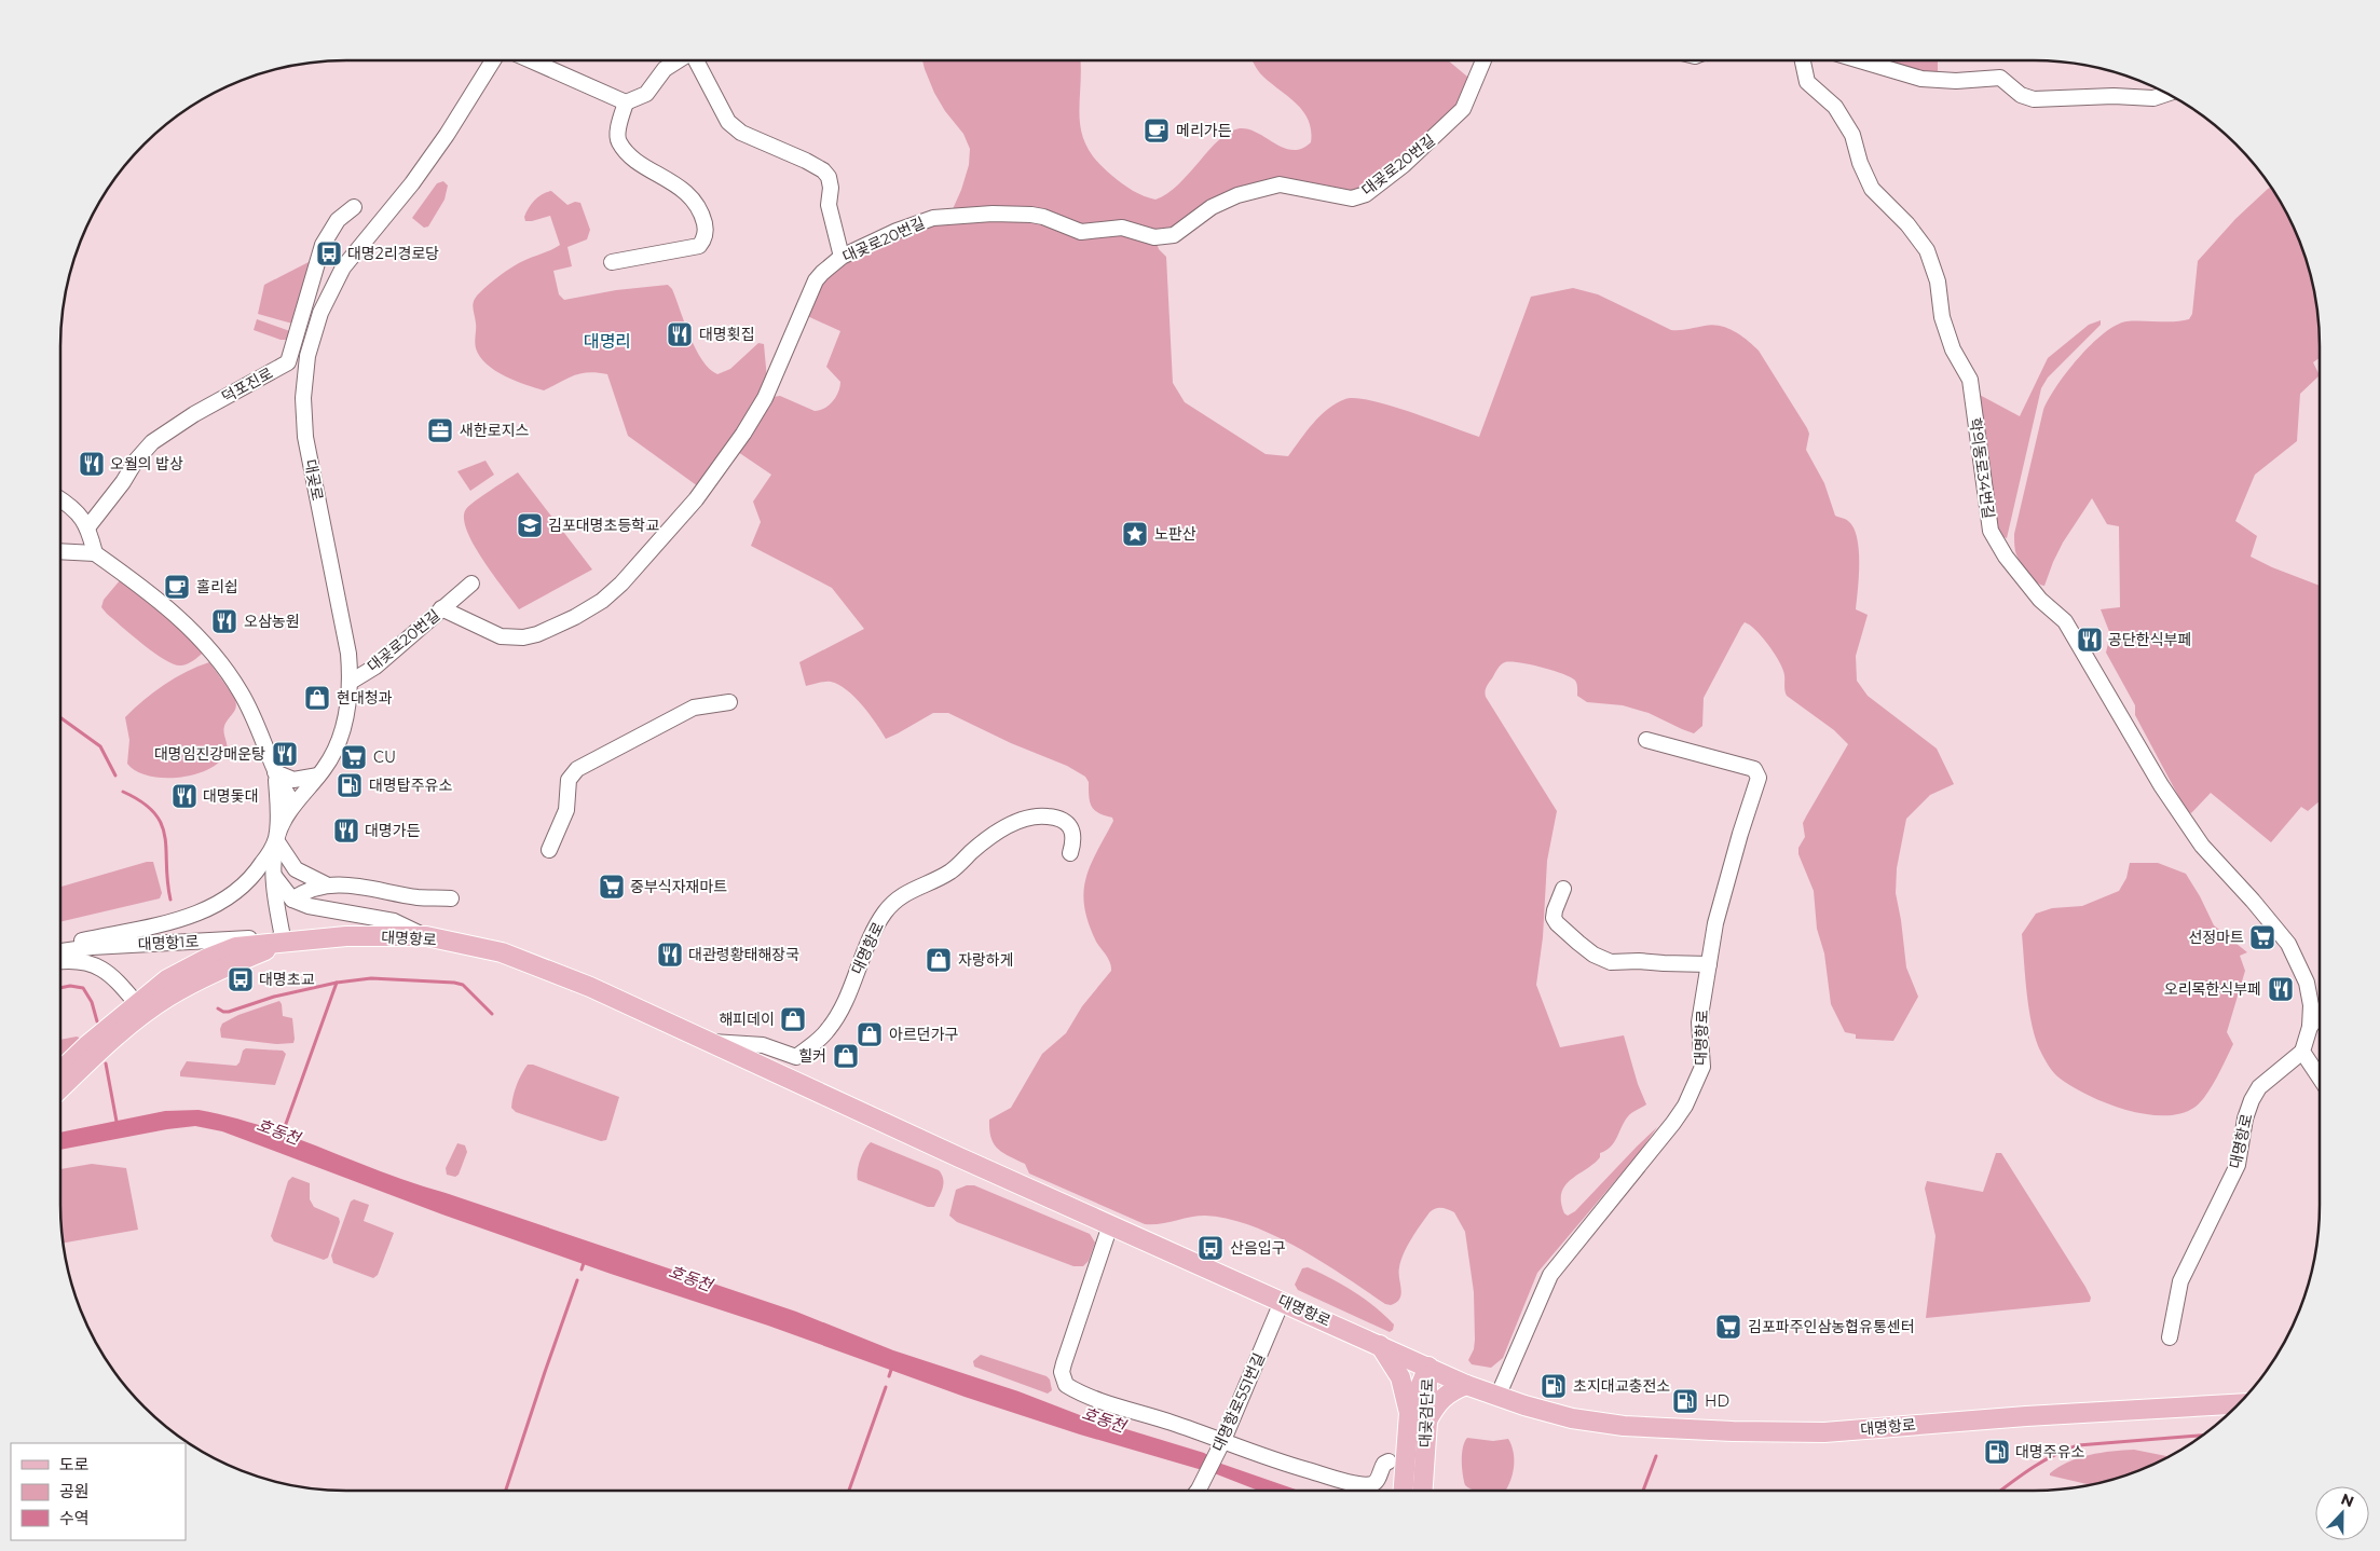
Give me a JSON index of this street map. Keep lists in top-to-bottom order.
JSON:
{
  "streets": {
    "main road": ["대명항로", "대곶검단로"],
    "street": [
      "대곶로20번길",
      "덕포진로",
      "학의동로34번길",
      "대곶로",
      "대명항1로",
      "대명항로551번길"
    ]
  },
  "crossings": [
    ["대곶로20번길", "대곶로"],
    ["대곶로", "대명항로"],
    ["대곶로", "대명항1로"],
    ["대명항로", "대명항1로"],
    ["대명항로", "대명항로551번길"],
    ["대명항로", "대곶검단로"]
  ],
  "districts": ["대명리"],
  "water": ["호동천"],
  "places": {
    "cafe": ["메리가든", "홀리쉽"],
    "bus stop": ["대명2리경로당", "대명초교", "산음입구"],
    "restaurant": [
      "대명횟집",
      "오월의 밥상",
      "오삼농원",
      "공단한식부페",
      "대명임진강매운탕",
      "대명돛대",
      "대명가든",
      "대관령황태해장국",
      "오리목한식부페"
    ],
    "office": ["새한로지스"],
    "school or university": ["김포대명초등학교"],
    "place": ["노판산"],
    "shop": [
      "현대청과",
      "자랑하게",
      "해피데이",
      "아르던가구",
      "힐커"
    ],
    "supermarket": [
      "CU",
      "중부식자재마트",
      "선정마트",
      "김포파주인삼농협유통센터"
    ],
    "fuel station": [
      "대명탑주유소",
      "초지대교충전소",
      "HD",
      "대명주유소"
    ]
  },
  "legend": ["도로", "공원", "수역"],
  "north": "top"
}
